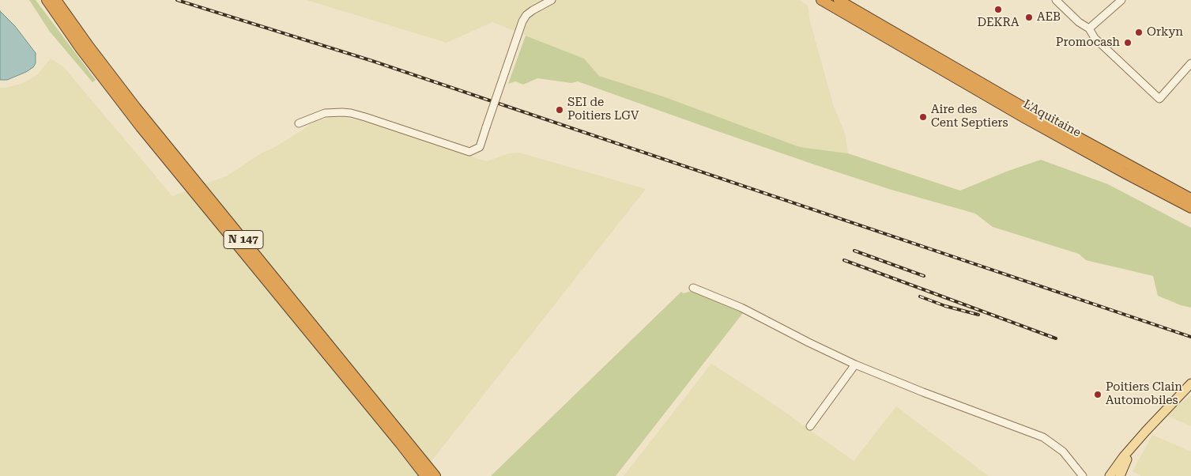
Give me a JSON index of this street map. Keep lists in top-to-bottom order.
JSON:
{
  "streets": {
    "highway": ["L'Aquitaine", "N 147"]
  },
  "places": [
    "DEKRA",
    "AEB",
    "Orkyn",
    "Promocash",
    "SEI de Poitiers LGV",
    "Aire des Cent Septiers",
    "Poitiers Clain Automobiles"
  ]
}
